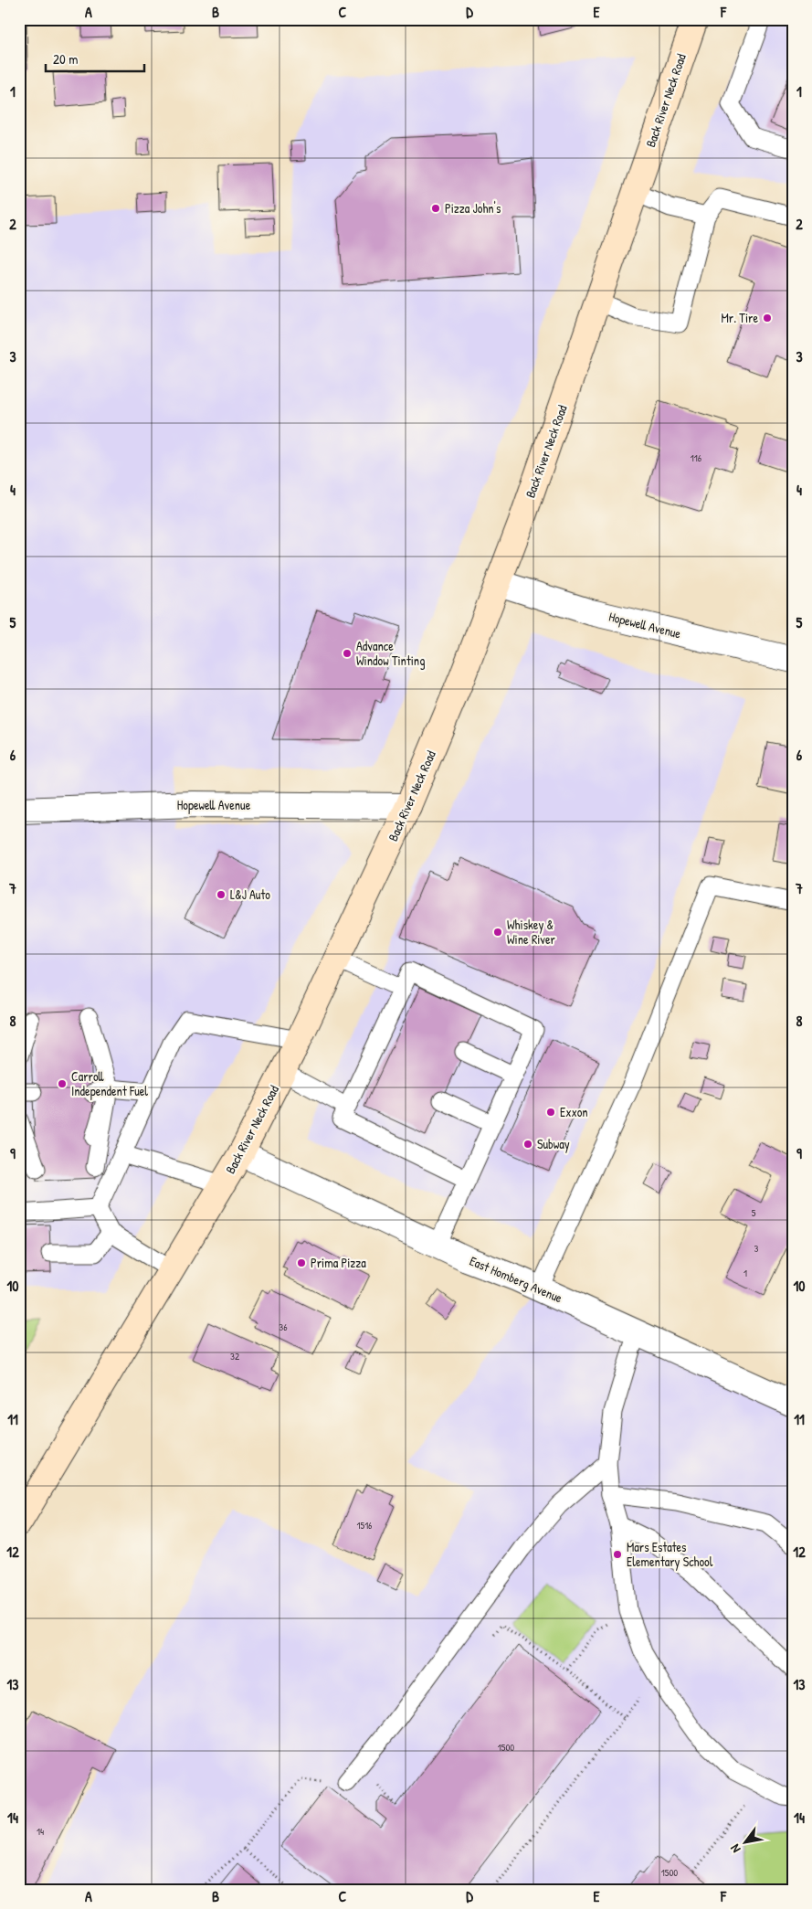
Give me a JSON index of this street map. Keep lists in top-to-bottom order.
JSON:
{
  "streets": {
    "street": ["Back River Neck Road", "Hopewell Avenue", "East Homberg Avenue"]
  },
  "crossings": [
    ["Back River Neck Road", "Hopewell Avenue"],
    ["Back River Neck Road", "East Homberg Avenue"]
  ],
  "places": [
    "Pizza John's",
    "Mr. Tire",
    "Advance Window Tinting",
    "L&J Auto",
    "Whiskey & Wine River",
    "Carroll Independent Fuel",
    "Exxon",
    "Subway",
    "Prima Pizza",
    "Mars Estates Elementary School"
  ],
  "house_numbers": [
    "116",
    "5",
    "3",
    "1",
    "36",
    "32",
    "1516",
    "1500",
    "14",
    "1500"
  ],
  "scale_bar": "20 m",
  "north": "bottom left",
  "grid": {
    "columns": [
      "A",
      "B",
      "C",
      "D",
      "E",
      "F"
    ],
    "rows": [
      "1",
      "2",
      "3",
      "4",
      "5",
      "6",
      "7",
      "8",
      "9",
      "10",
      "11",
      "12",
      "13",
      "14"
    ]
  }
}
